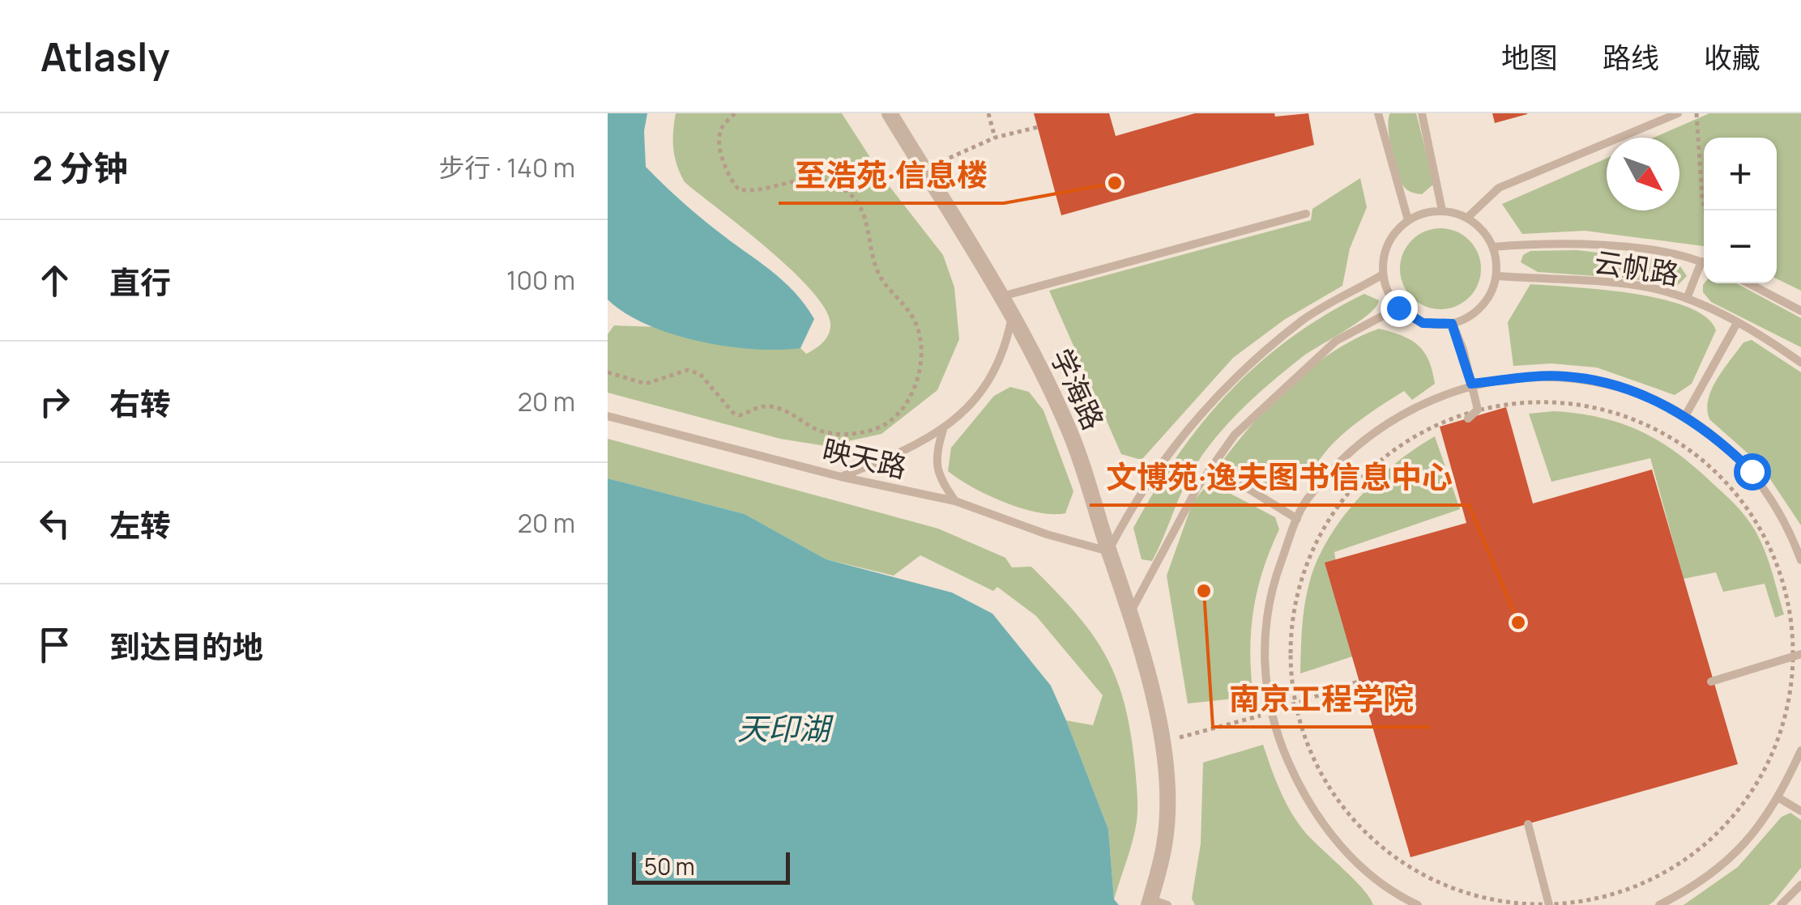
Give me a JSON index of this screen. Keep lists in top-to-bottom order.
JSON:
{
  "streets": {
    "street": ["学海路"],
    "lane": ["云帆路", "映天路"]
  },
  "crossings": [
    ["学海路", "映天路"]
  ],
  "water": ["天印湖"],
  "places": ["至浩苑·信息楼", "南京工程学院", "文博苑·逸夫图书信息中心"],
  "scale_bar": "50 m",
  "north": "bottom right",
  "page": {
    "header": "Atlasly",
    "nav": ["地图", "路线", "收藏"],
    "heading": ["2 分钟", "步行 · 140 m"],
    "map_buttons": ["+", "−"],
    "list": [
      ["直行", "100 m"],
      ["右转", "20 m"],
      ["左转", "20 m"],
      "到达目的地"
    ],
    "scale": "50 m"
  }
}
